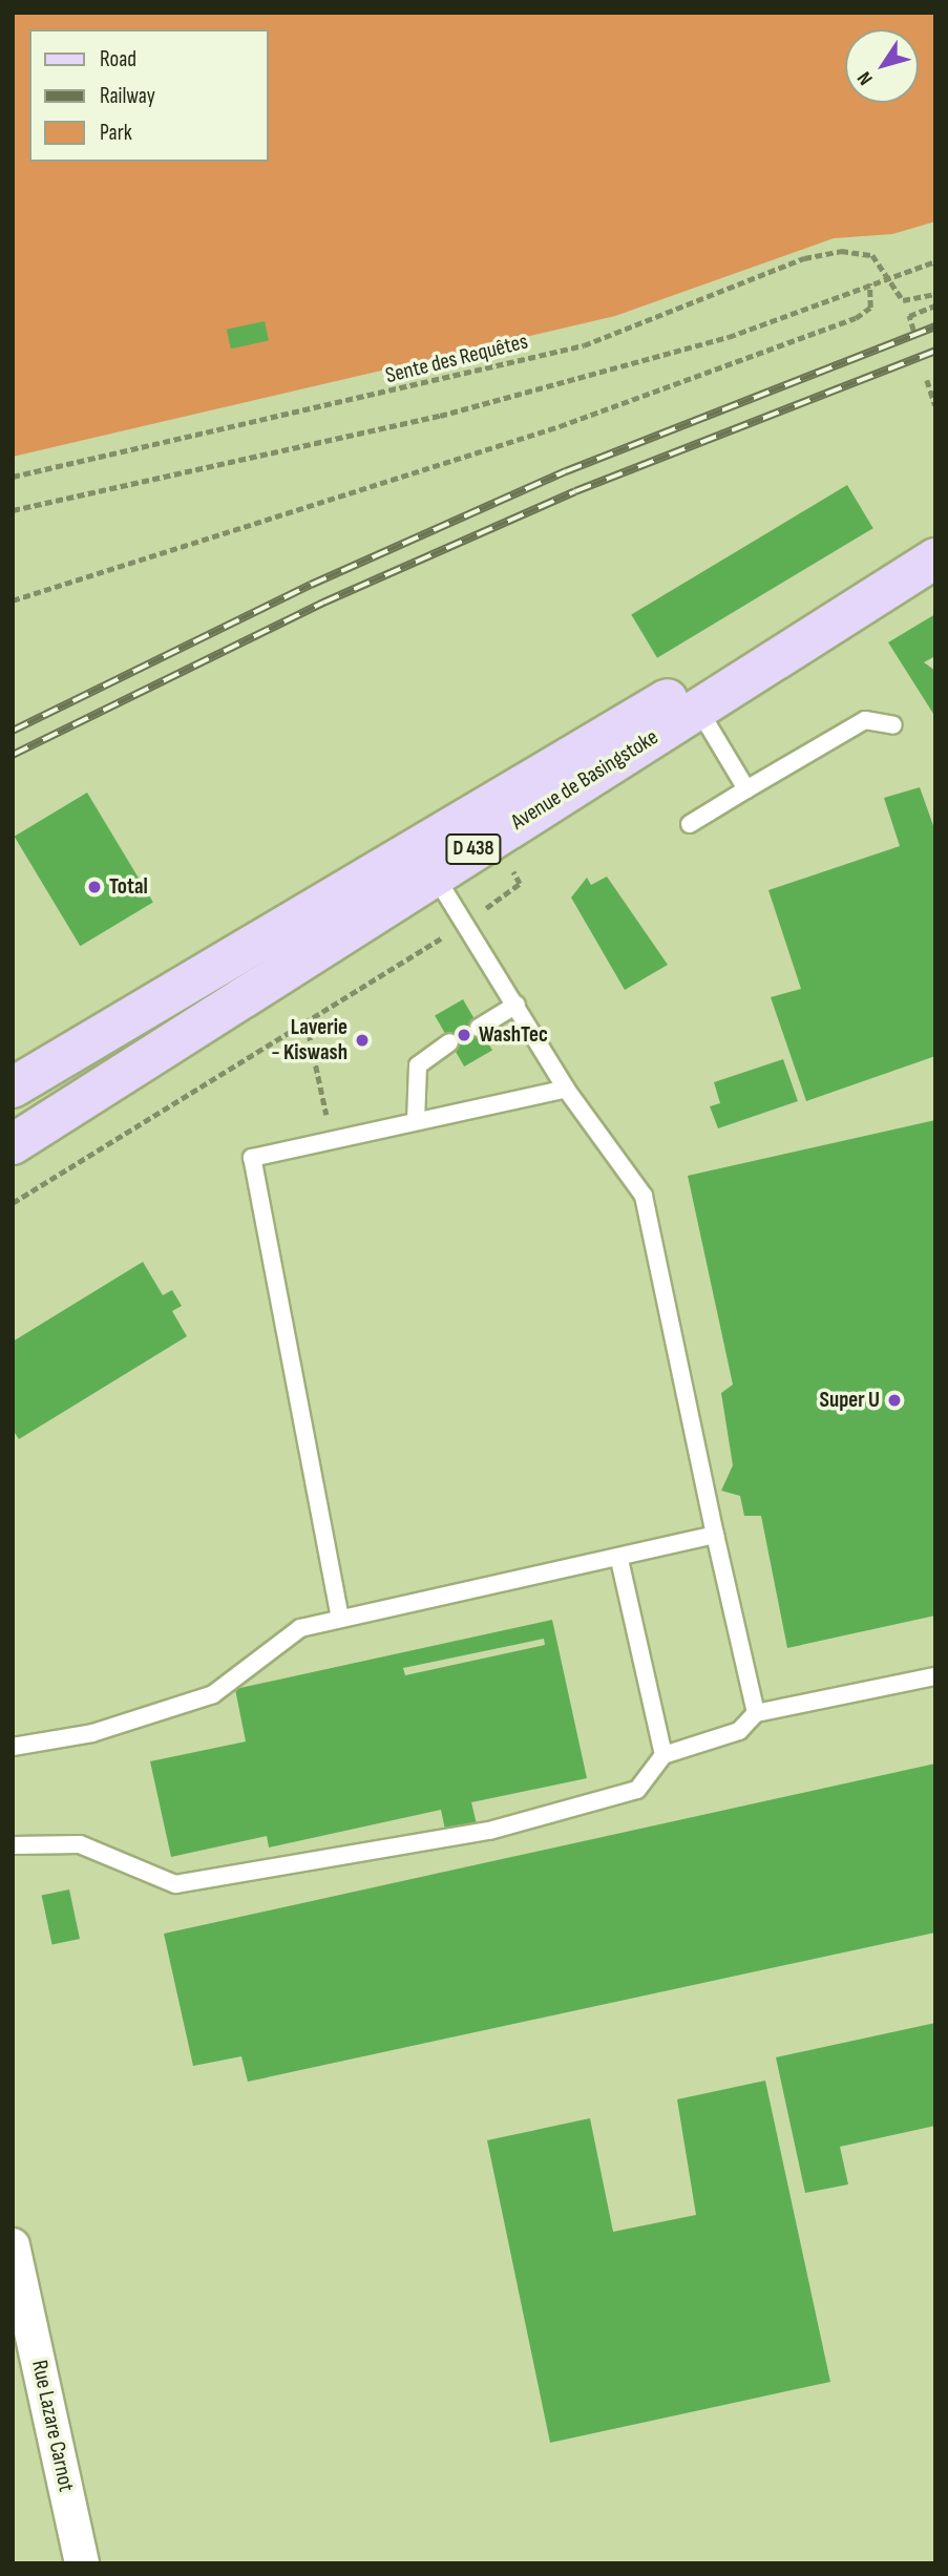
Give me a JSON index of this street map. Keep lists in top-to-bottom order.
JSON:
{
  "streets": {
    "main road": ["Avenue de Basingstoke", "D 438"],
    "street": ["Rue Lazare Carnot"],
    "path": ["Sente des Requêtes"]
  },
  "places": [
    "Total",
    "WashTec",
    "Laverie - Kiswash",
    "Super U"
  ],
  "legend": ["Road", "Railway", "Park"],
  "north": "bottom left"
}
